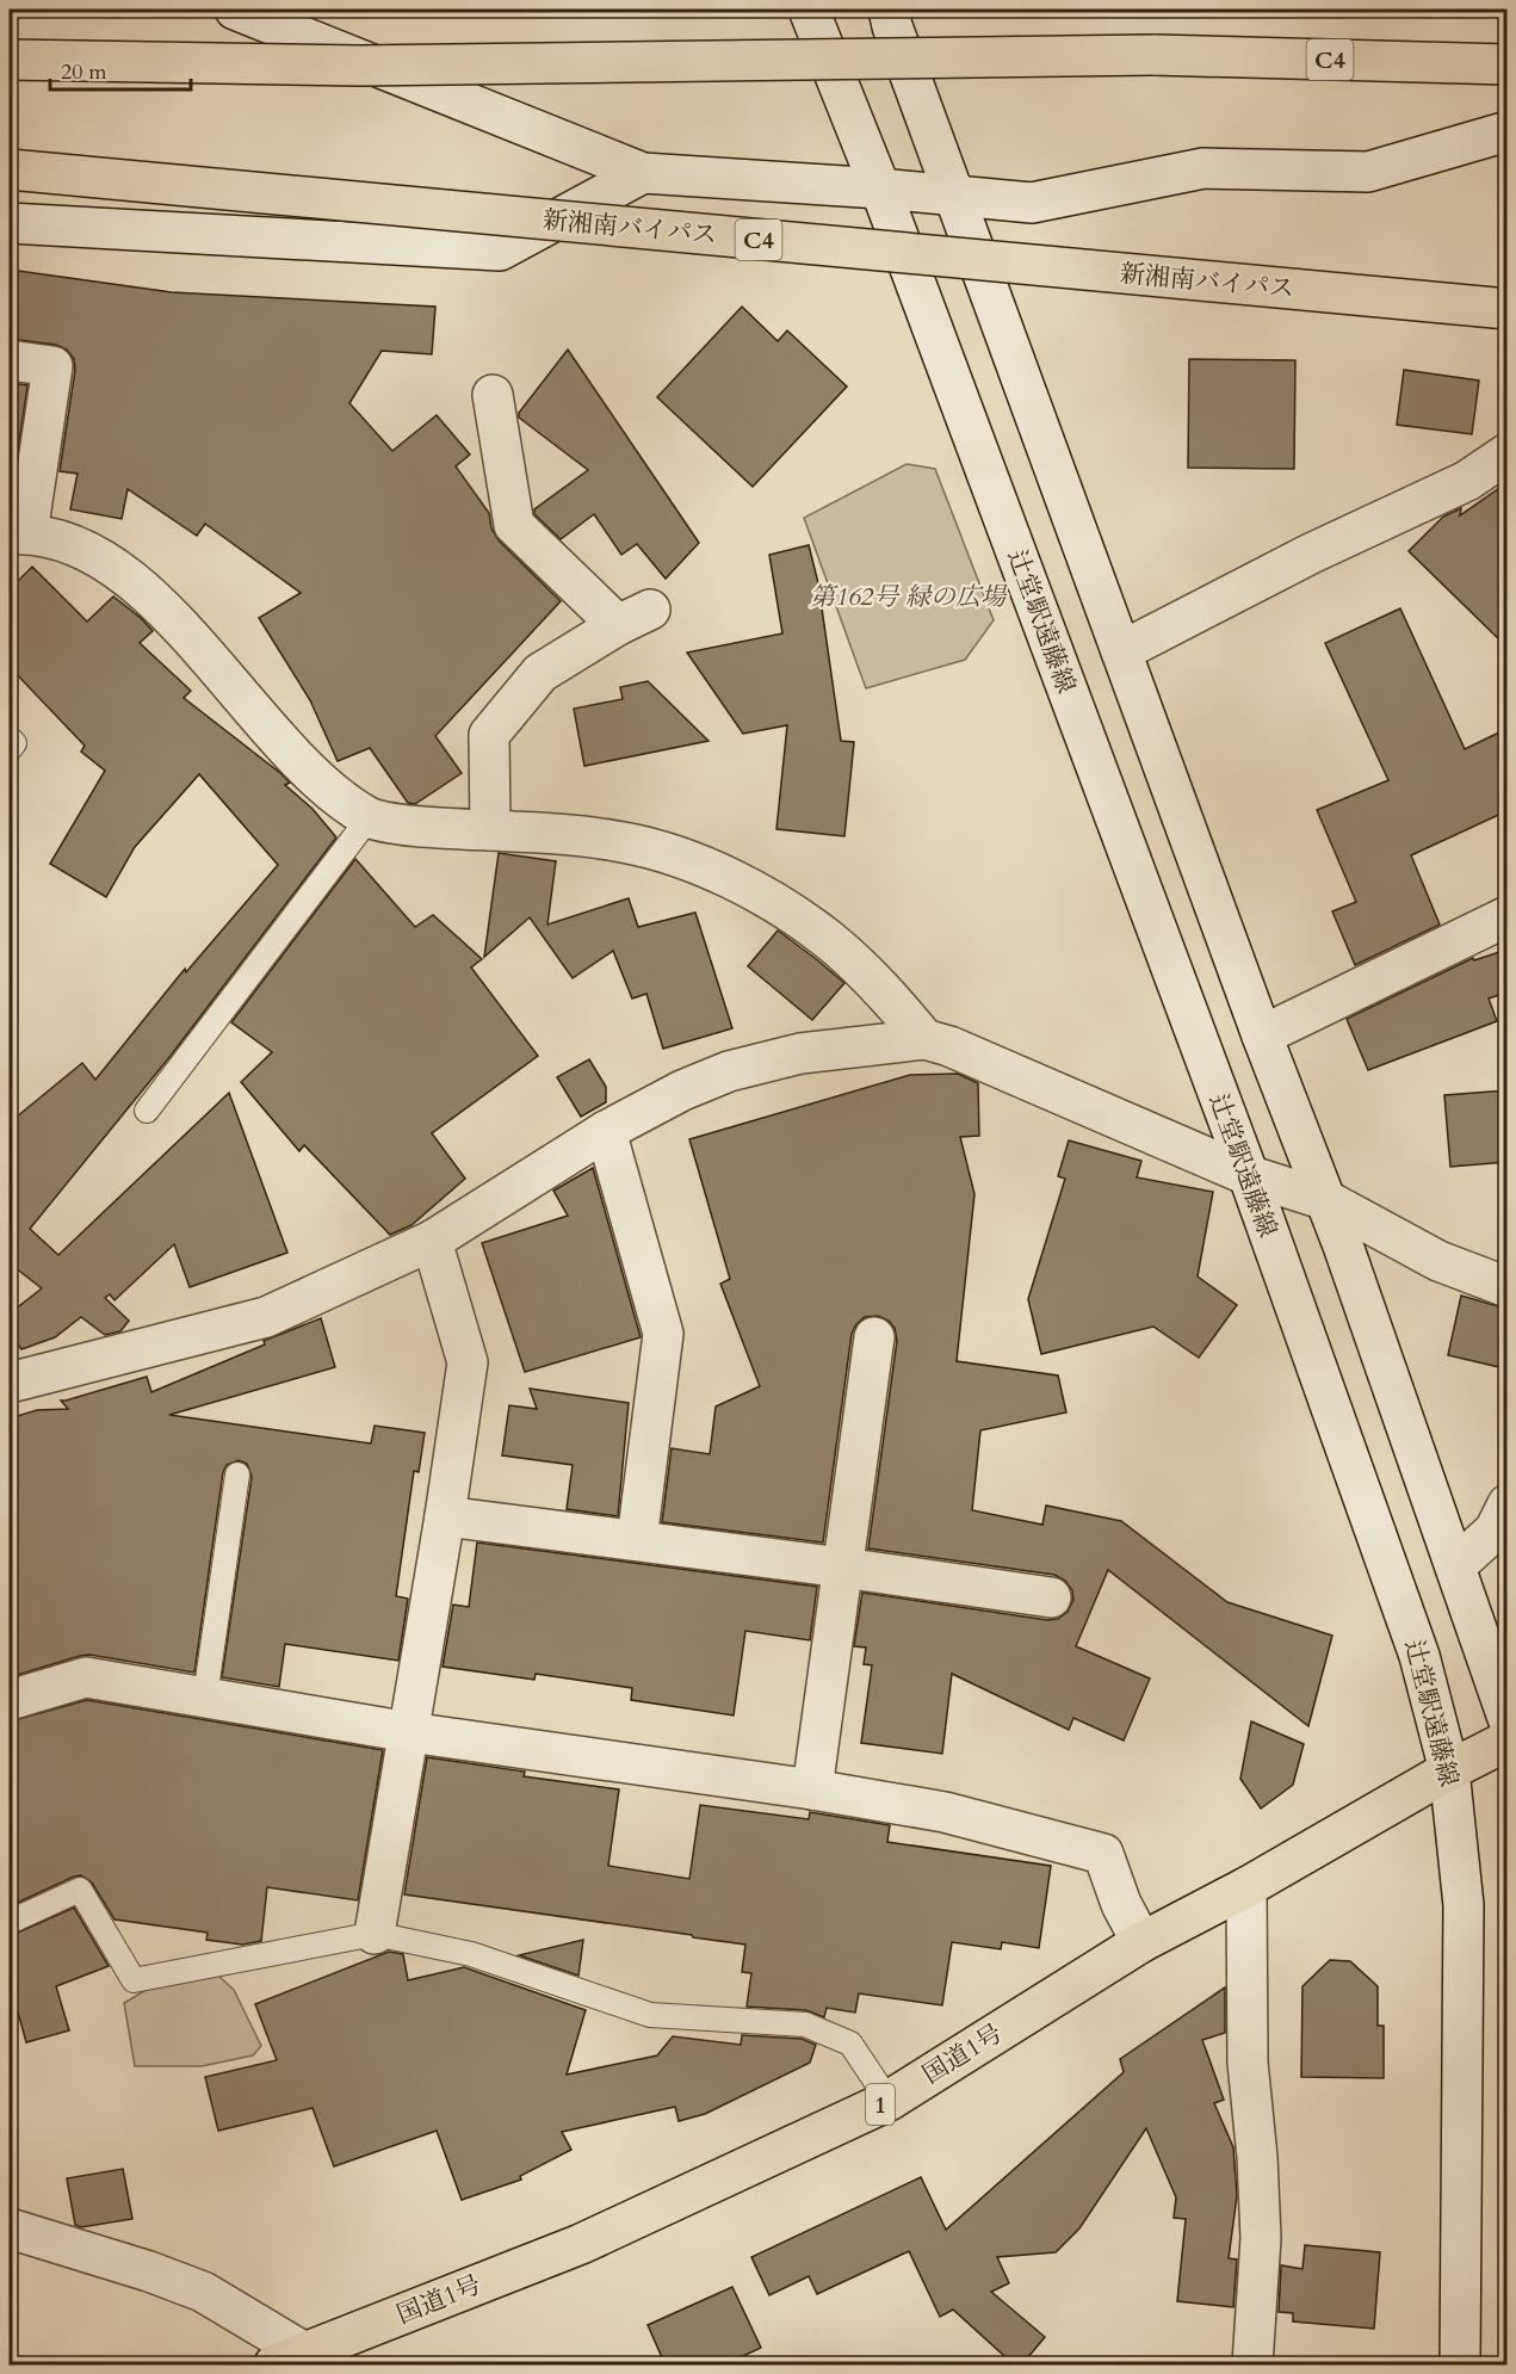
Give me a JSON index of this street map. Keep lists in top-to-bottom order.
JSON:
{
  "streets": {
    "highway": [
      "C4",
      "新湘南バイパス",
      "国道1号",
      "1"
    ],
    "street": ["辻堂駅遠藤線"]
  },
  "crossings": [
    ["辻堂駅遠藤線", "国道1号"]
  ],
  "parks": ["第162号 緑の広場"],
  "scale_bar": "20 m"
}
